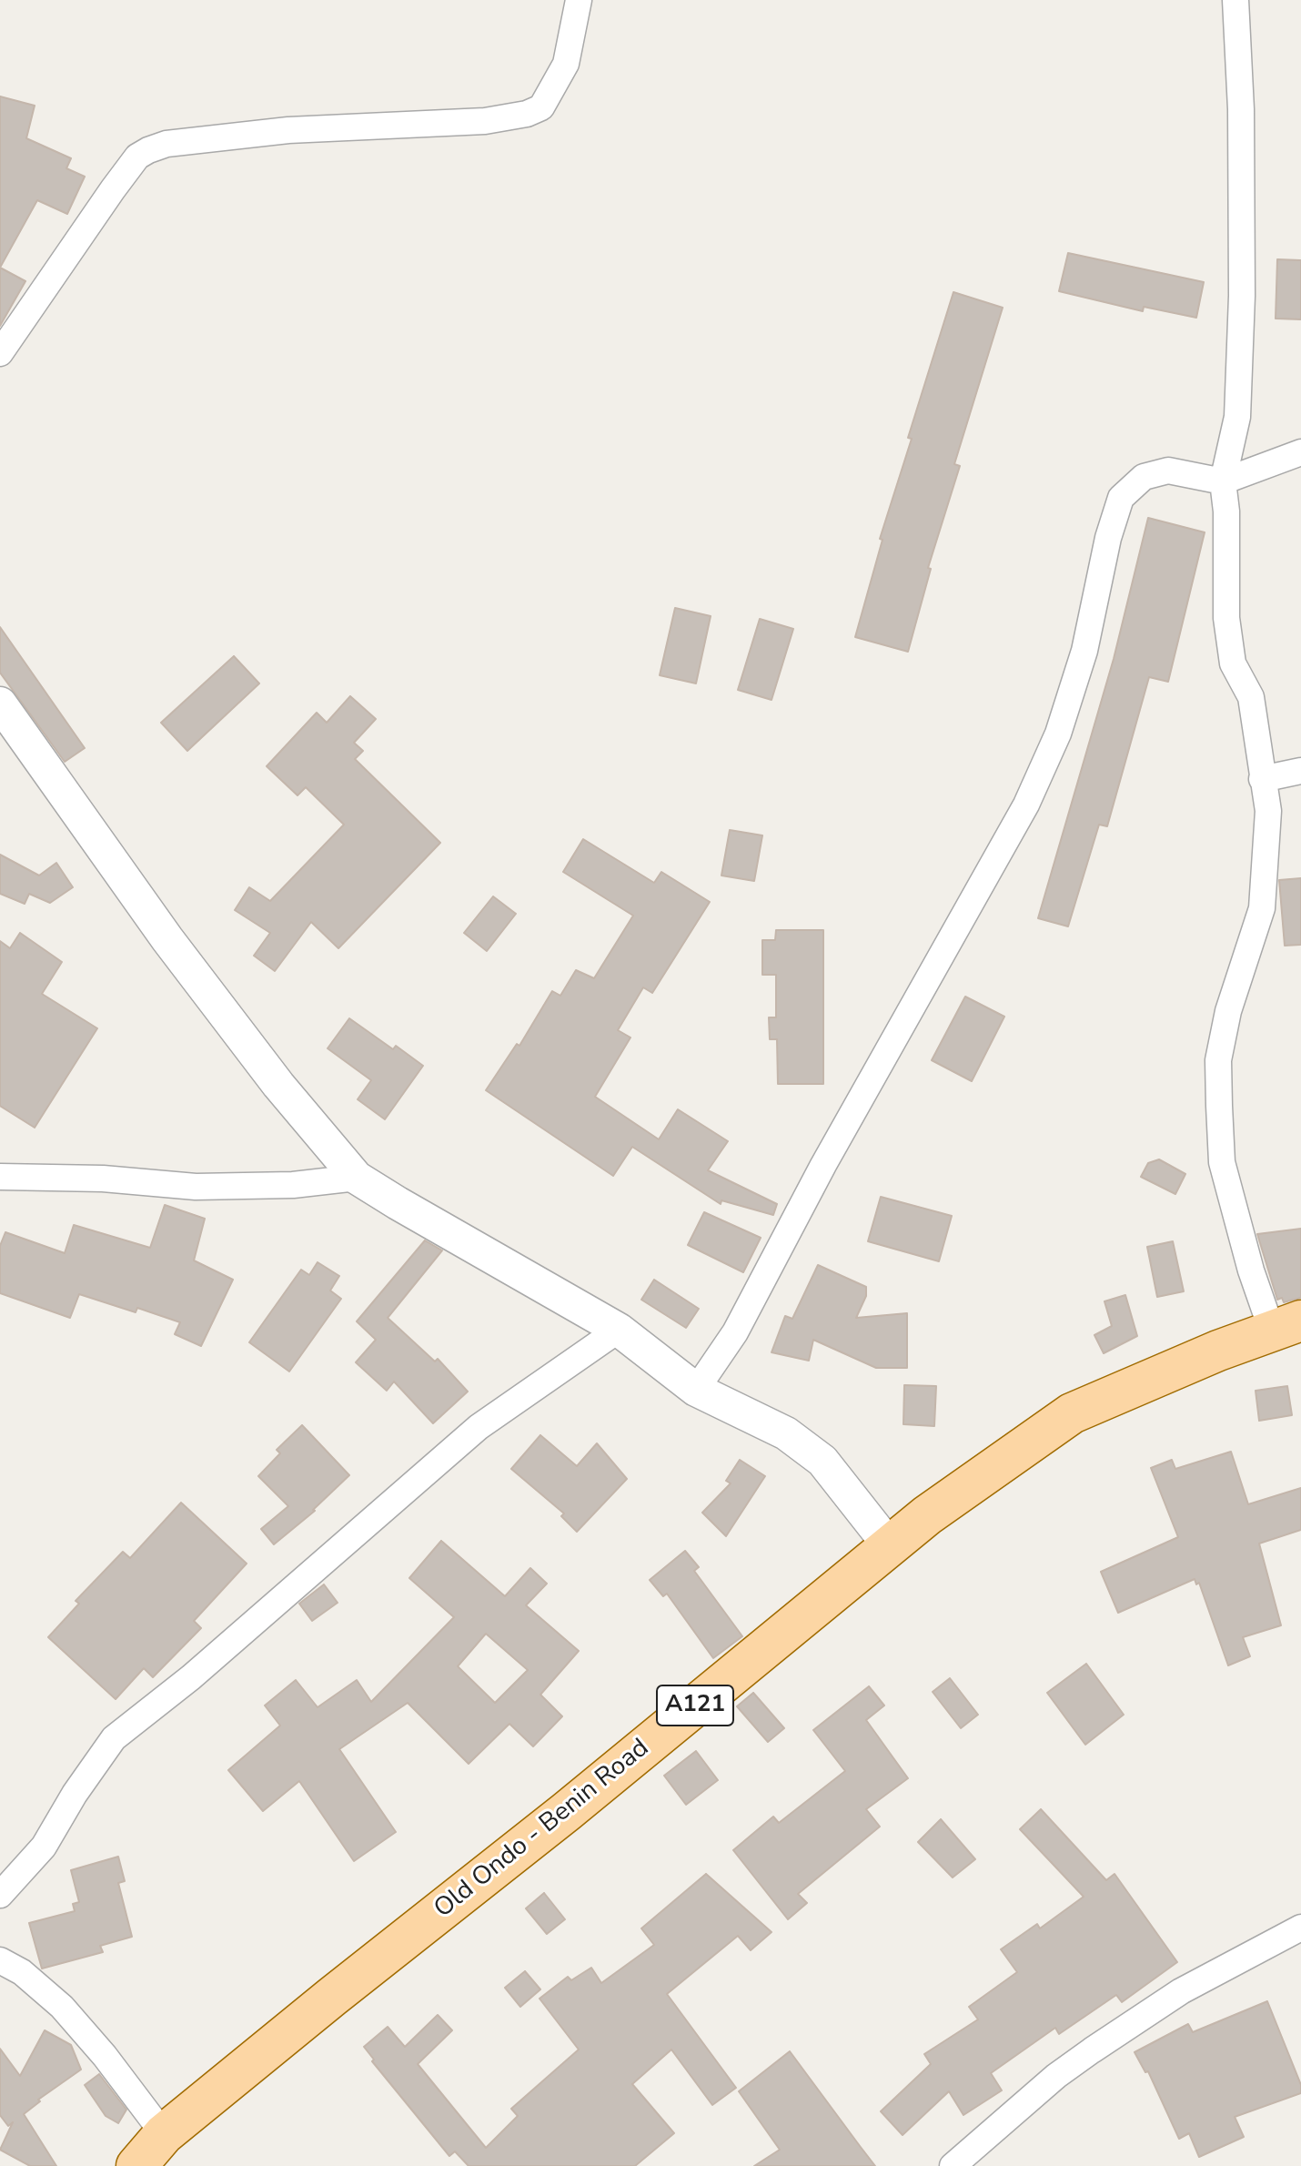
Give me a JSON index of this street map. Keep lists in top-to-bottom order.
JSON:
{
  "streets": {
    "main road": ["A121", "Old Ondo - Benin Road"]
  }
}
